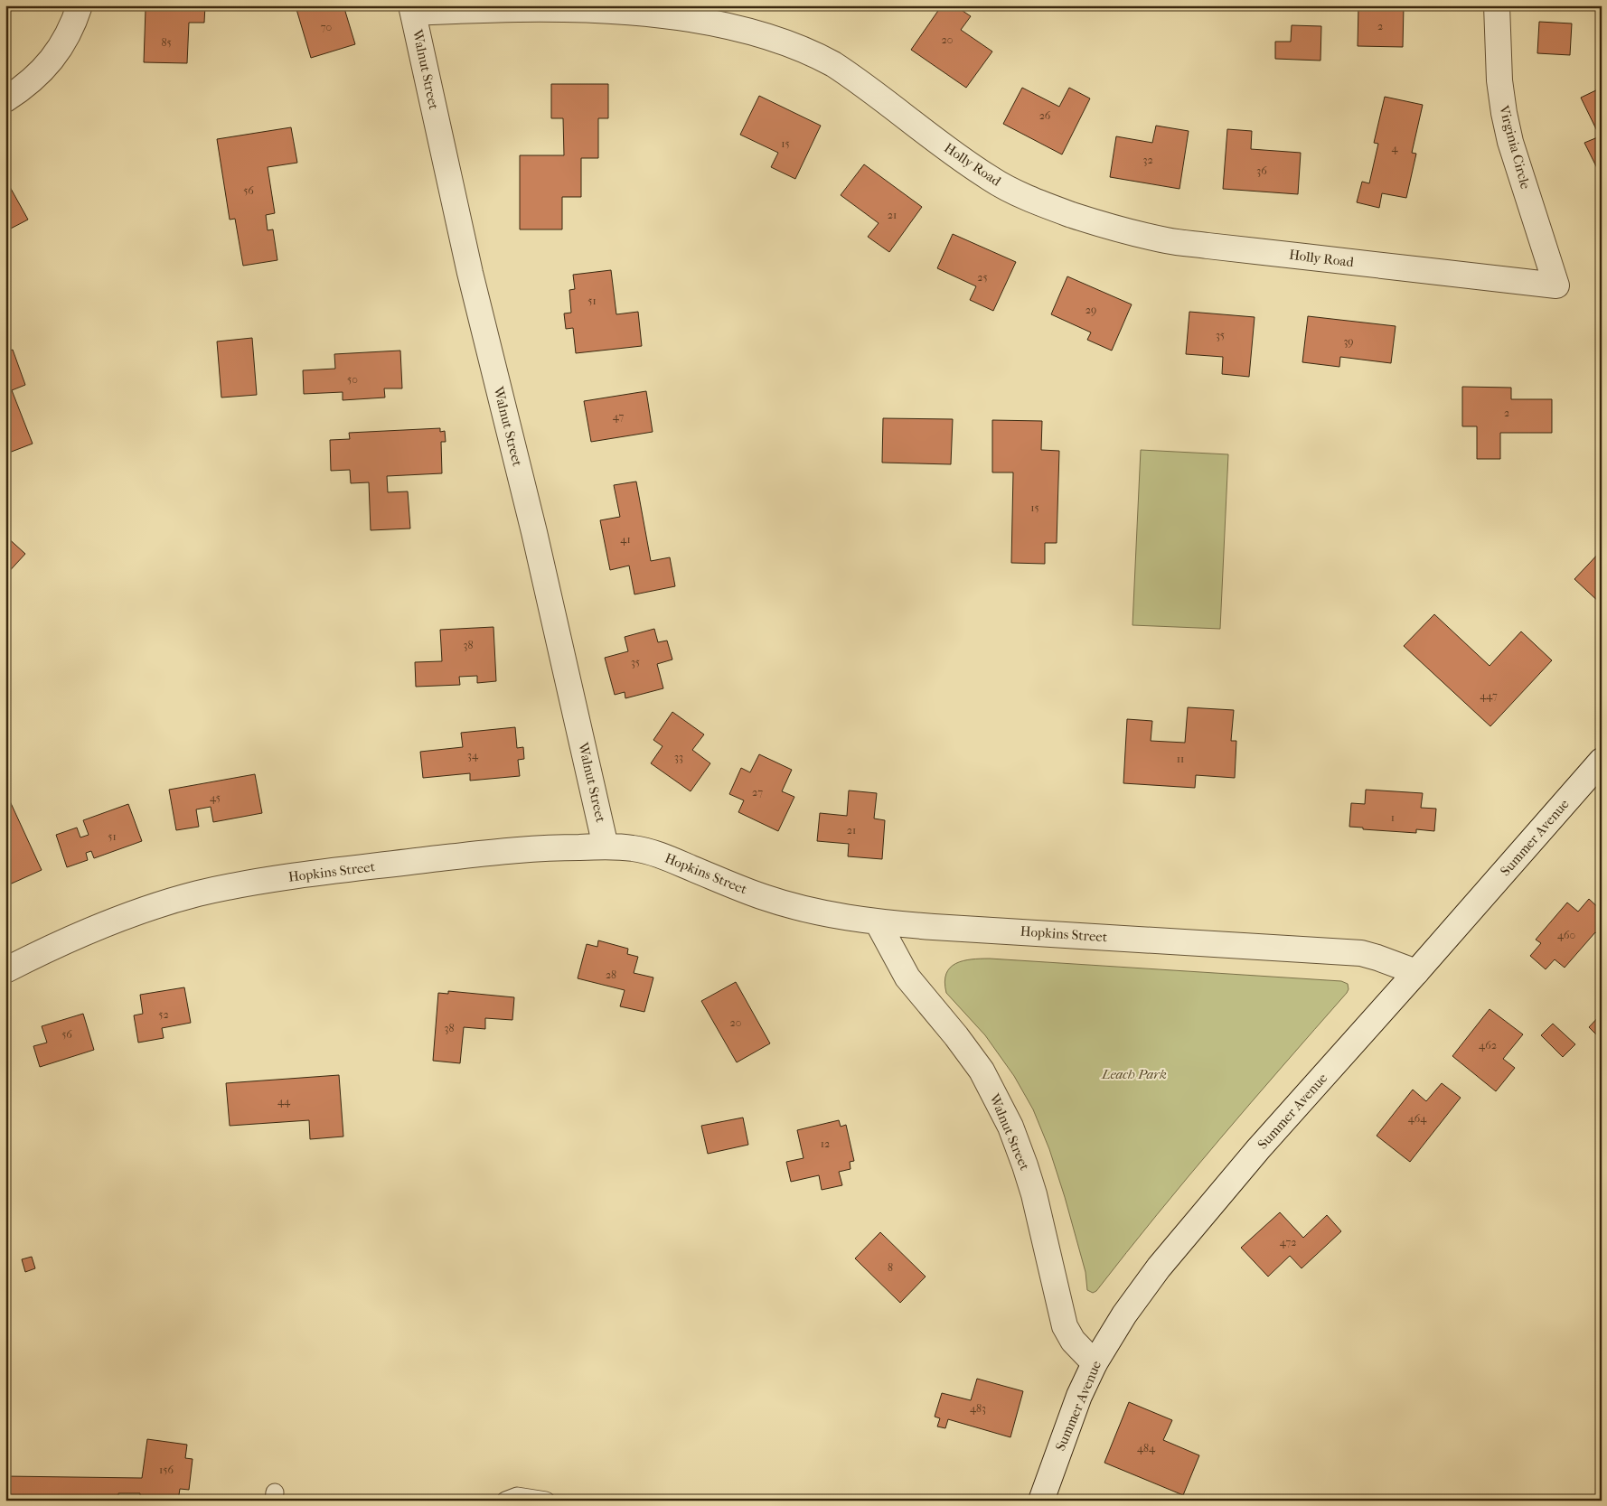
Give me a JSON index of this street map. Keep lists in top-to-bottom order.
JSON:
{
  "streets": {
    "street": [
      "Walnut Street",
      "Virginia Circle",
      "Holly Road",
      "Summer Avenue",
      "Hopkins Street"
    ]
  },
  "crossings": [
    ["Walnut Street", "Holly Road"],
    ["Walnut Street", "Summer Avenue"],
    ["Walnut Street", "Hopkins Street"],
    ["Virginia Circle", "Holly Road"],
    ["Summer Avenue", "Hopkins Street"]
  ],
  "parks": ["Leach Park"],
  "house_numbers": [
    "2",
    "70",
    "20",
    "85",
    "26",
    "15",
    "4",
    "32",
    "36",
    "56",
    "21",
    "25",
    "51",
    "29",
    "35",
    "39",
    "50",
    "2",
    "47",
    "15",
    "41",
    "38",
    "35",
    "447",
    "34",
    "33",
    "11",
    "27",
    "45",
    "1",
    "21",
    "51",
    "460",
    "28",
    "52",
    "20",
    "38",
    "56",
    "462",
    "44",
    "464",
    "12",
    "472",
    "8",
    "483",
    "484",
    "156"
  ]
}
